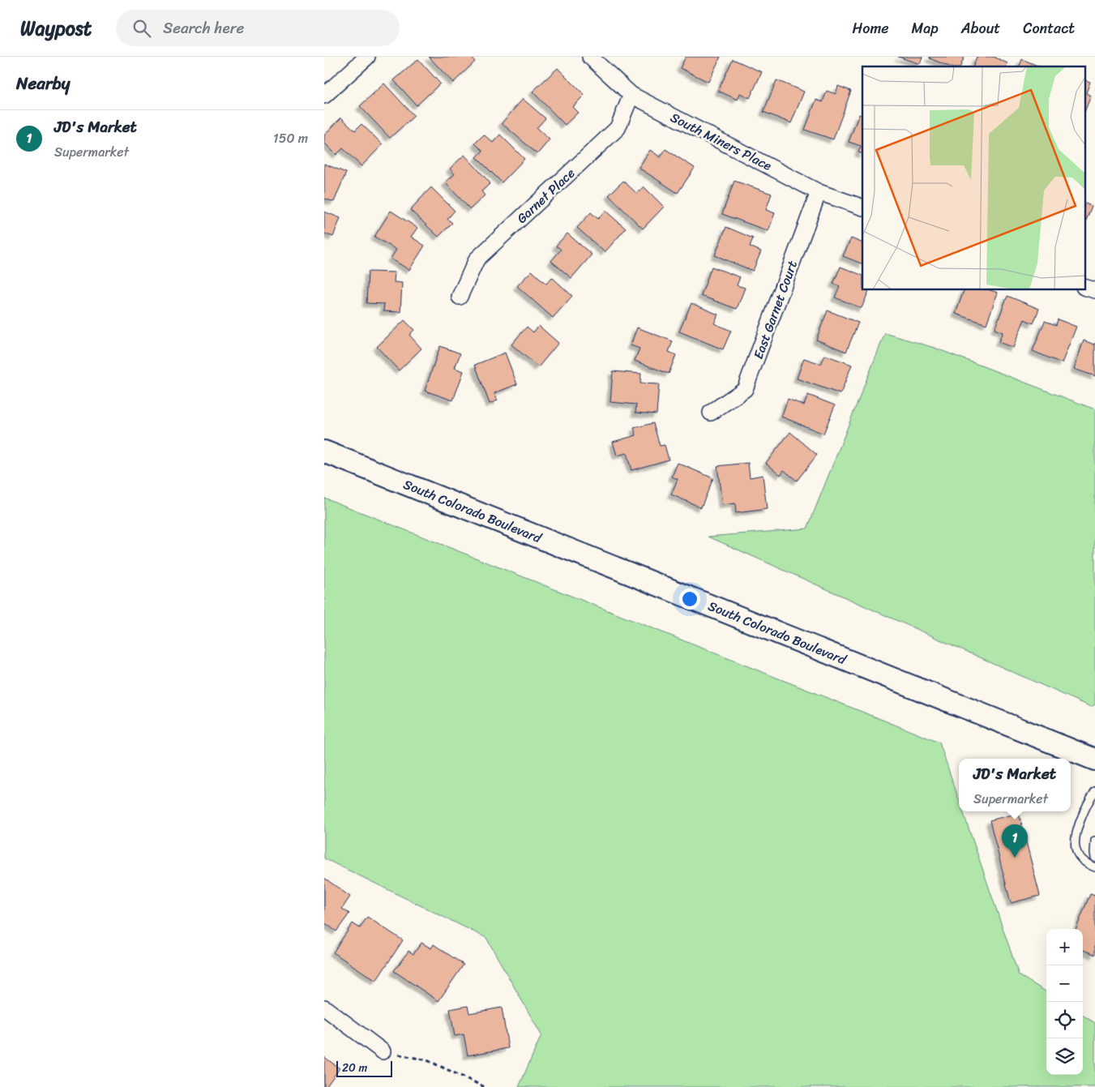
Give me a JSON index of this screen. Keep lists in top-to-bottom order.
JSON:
{
  "streets": {
    "main road": ["South Colorado Boulevard"],
    "street": ["South Miners Place", "Garnet Place", "East Garnet Court"]
  },
  "crossings": [
    ["South Miners Place", "Garnet Place"],
    ["South Miners Place", "East Garnet Court"]
  ],
  "scale_bar": "20 m",
  "page": {
    "header": "Waypost",
    "search": "Search here",
    "nav": [
      "Home",
      "Map",
      "About",
      "Contact"
    ],
    "heading": "Nearby",
    "list": [
      {
        "mark": "1",
        "name": "JD's Market",
        "note": "Supermarket",
        "value": "150 m"
      }
    ],
    "popup": ["JD's Market", "Supermarket"],
    "pins": "1",
    "map_buttons": ["+", "−"],
    "scale": "20 m"
  }
}
